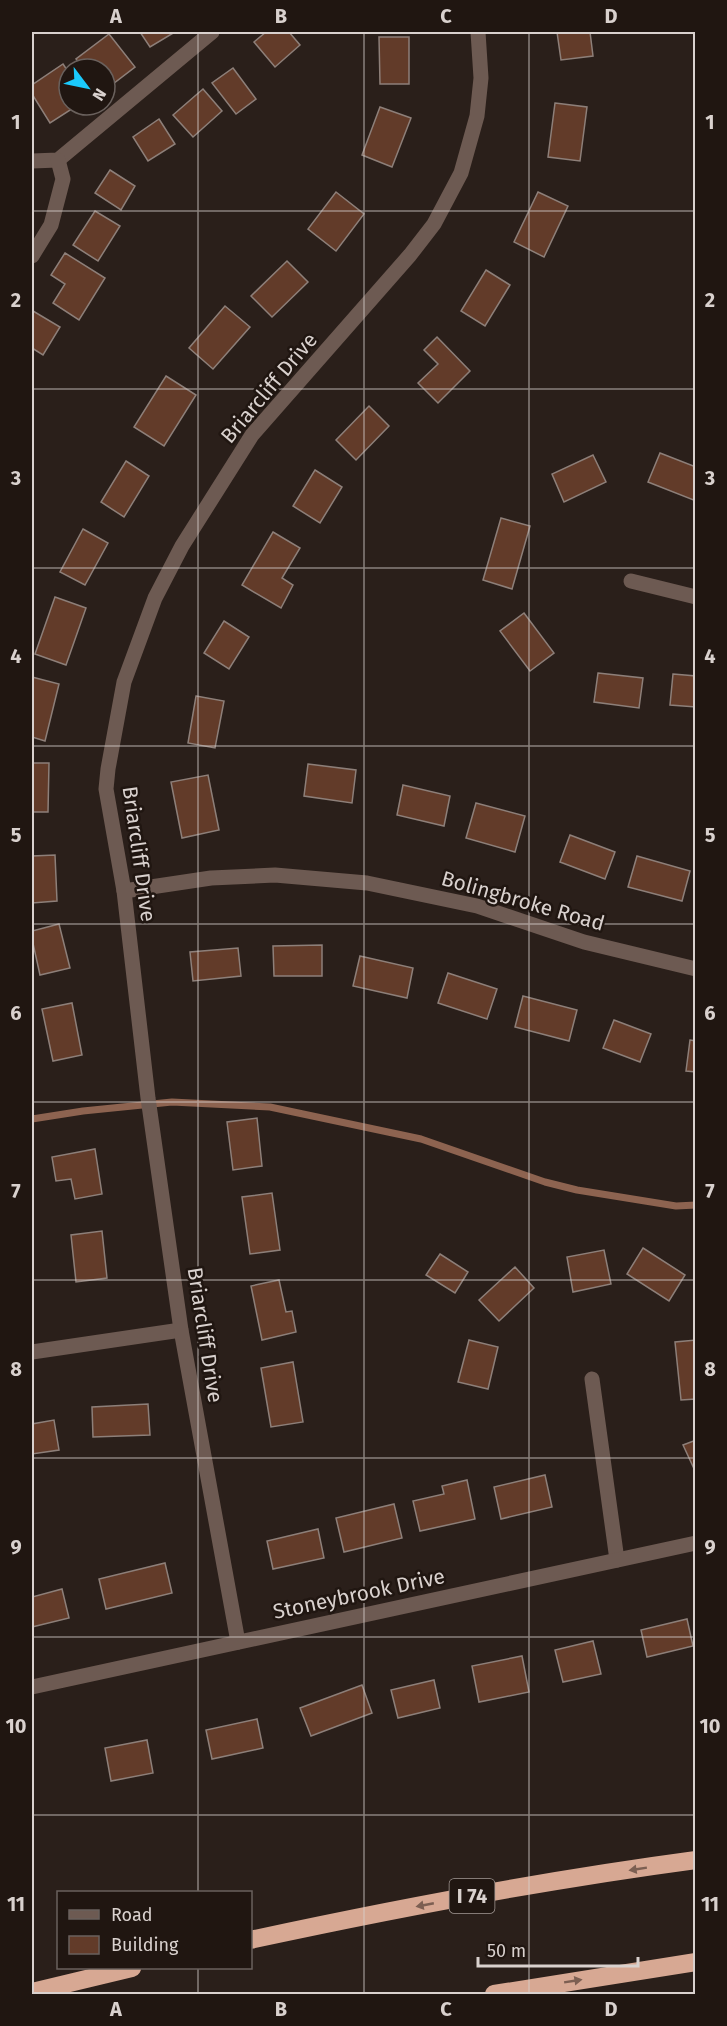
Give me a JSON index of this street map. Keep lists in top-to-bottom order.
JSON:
{
  "streets": {
    "highway": ["I 74"],
    "street": ["Briarcliff Drive", "Bolingbroke Road", "Stoneybrook Drive"]
  },
  "crossings": [
    ["Briarcliff Drive", "Bolingbroke Road"],
    ["Briarcliff Drive", "Stoneybrook Drive"]
  ],
  "legend": ["Road", "Building"],
  "scale_bar": "50 m",
  "north": "bottom right",
  "grid": {
    "columns": [
      "A",
      "B",
      "C",
      "D"
    ],
    "rows": [
      "1",
      "2",
      "3",
      "4",
      "5",
      "6",
      "7",
      "8",
      "9",
      "10",
      "11"
    ]
  }
}
